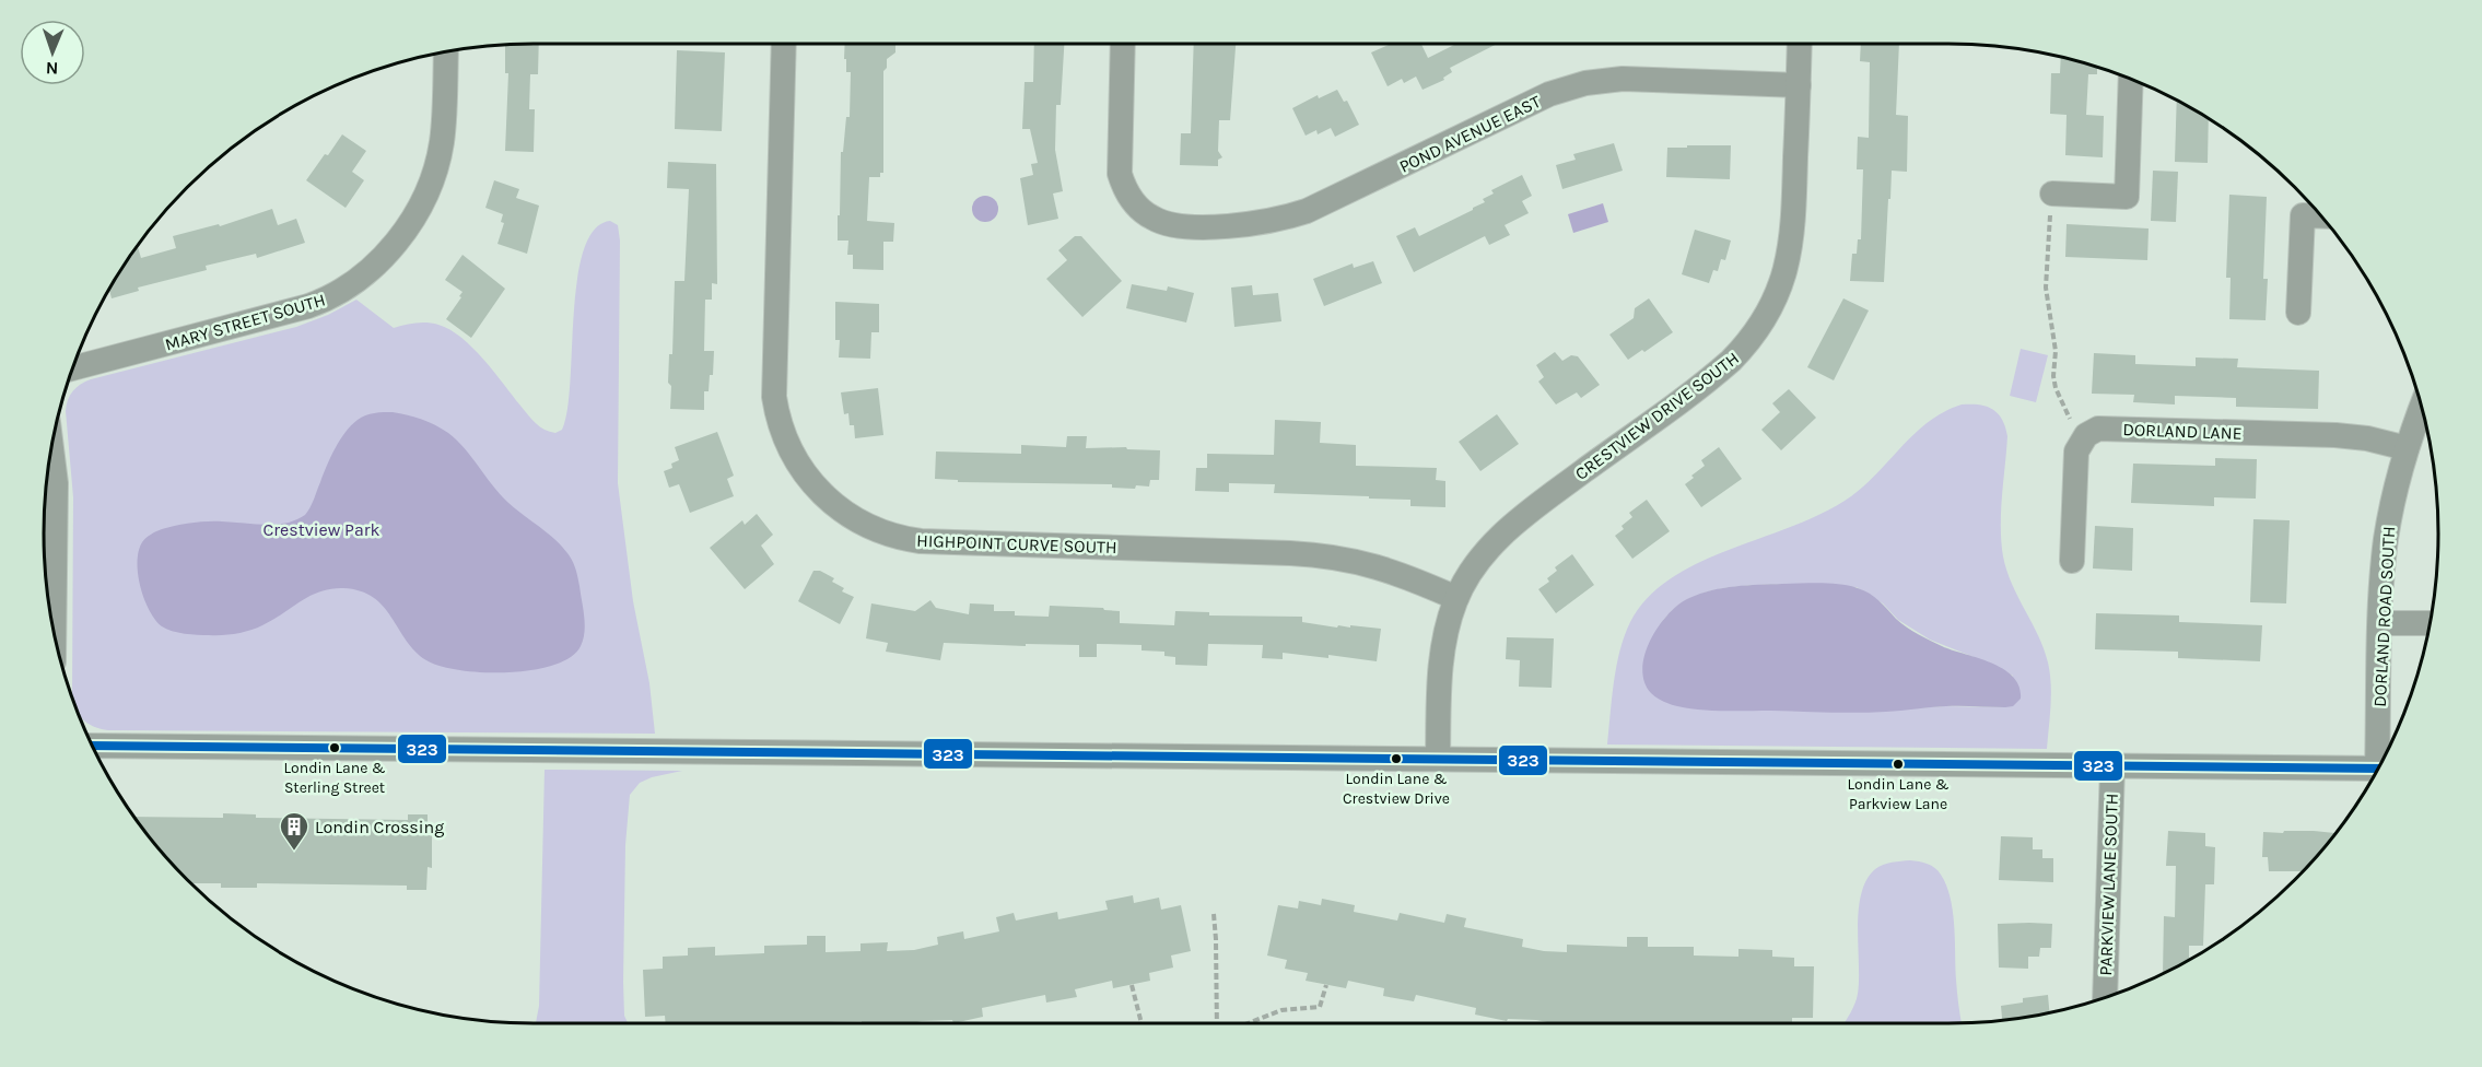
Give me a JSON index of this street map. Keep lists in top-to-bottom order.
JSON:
{
  "streets": {
    "street": [
      "POND AVENUE EAST",
      "MARY STREET SOUTH",
      "CRESTVIEW DRIVE SOUTH",
      "DORLAND LANE",
      "HIGHPOINT CURVE SOUTH",
      "DORLAND ROAD SOUTH",
      "PARKVIEW LANE SOUTH"
    ]
  },
  "crossings": [
    ["POND AVENUE EAST", "CRESTVIEW DRIVE SOUTH"],
    ["CRESTVIEW DRIVE SOUTH", "HIGHPOINT CURVE SOUTH"],
    ["DORLAND LANE", "DORLAND ROAD SOUTH"]
  ],
  "parks": ["Crestview Park"],
  "places": {
    "other": ["Londin Lane & Sterling Street", "Londin Lane & Crestview Drive", "Londin Lane & Parkview Lane"],
    "building": ["Londin Crossing"]
  },
  "lines": ["transit line 323"],
  "north": "bottom"
}
